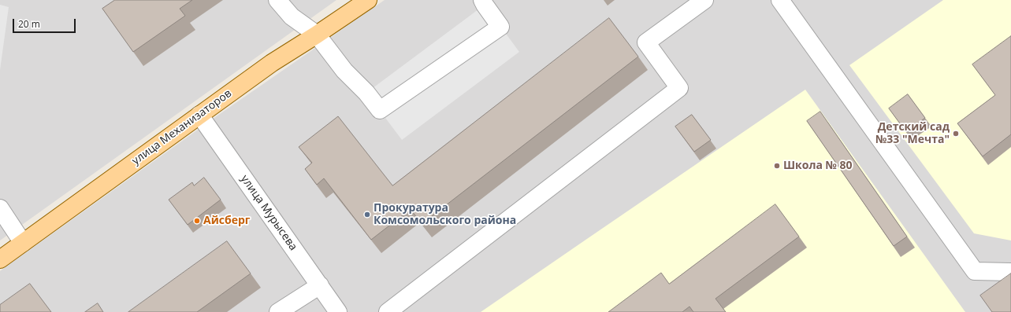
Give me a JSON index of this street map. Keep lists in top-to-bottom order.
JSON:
{
  "streets": {
    "main road": ["улица Механизаторов"],
    "street": ["улица Мурысева"]
  },
  "crossings": [
    ["улица Механизаторов", "улица Мурысева"]
  ],
  "places": [
    "Детский сад №33 \"Мечта\"",
    "Школа № 80",
    "Прокуратура Комсомольского района",
    "Айсберг"
  ],
  "scale_bar": "20 m"
}
